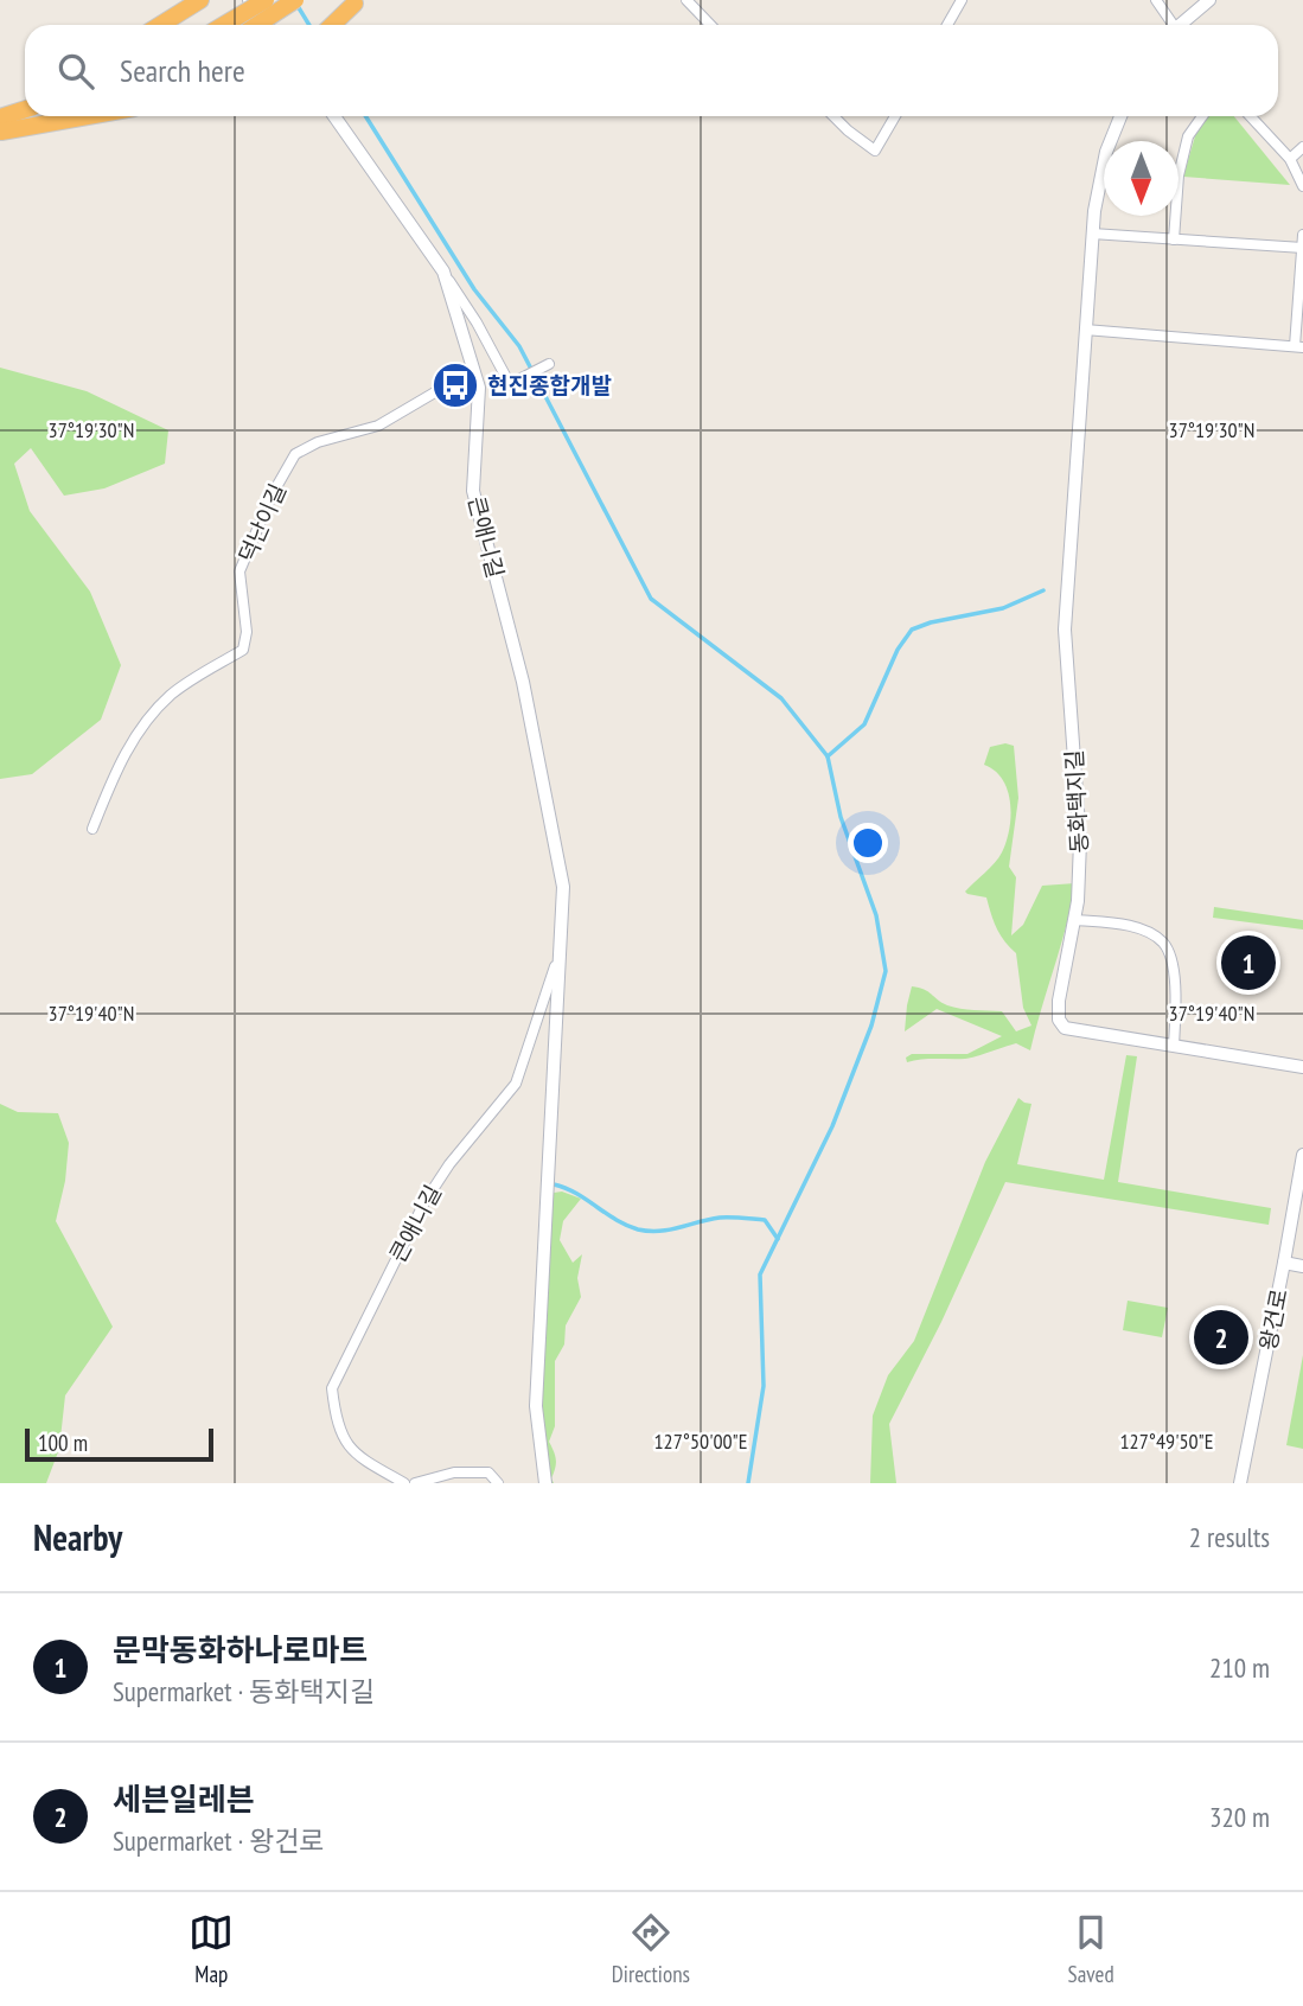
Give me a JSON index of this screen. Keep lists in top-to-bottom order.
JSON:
{
  "streets": {
    "street": [
      "덕난이길",
      "큰애니길",
      "동화택지길",
      "왕건로"
    ]
  },
  "crossings": [
    ["덕난이길", "큰애니길"]
  ],
  "places": {
    "bus stop": ["현진종합개발"]
  },
  "scale_bar": "100 m",
  "north": "bottom",
  "page": {
    "search": "Search here",
    "pins": ["1", "2"],
    "scale": "100 m",
    "heading": ["Nearby", "2 results"],
    "list": [
      {
        "mark": "1",
        "name": "문막동화하나로마트",
        "note": "Supermarket · 동화택지길",
        "value": "210 m"
      },
      {
        "mark": "2",
        "name": "세븐일레븐",
        "note": "Supermarket · 왕건로",
        "value": "320 m"
      }
    ],
    "nav": ["Map", "Directions", "Saved"]
  },
  "coordinates": [
    "37°19'30\"N",
    "37°19'40\"N",
    "127°50'00\"E",
    "127°49'50\"E"
  ]
}
